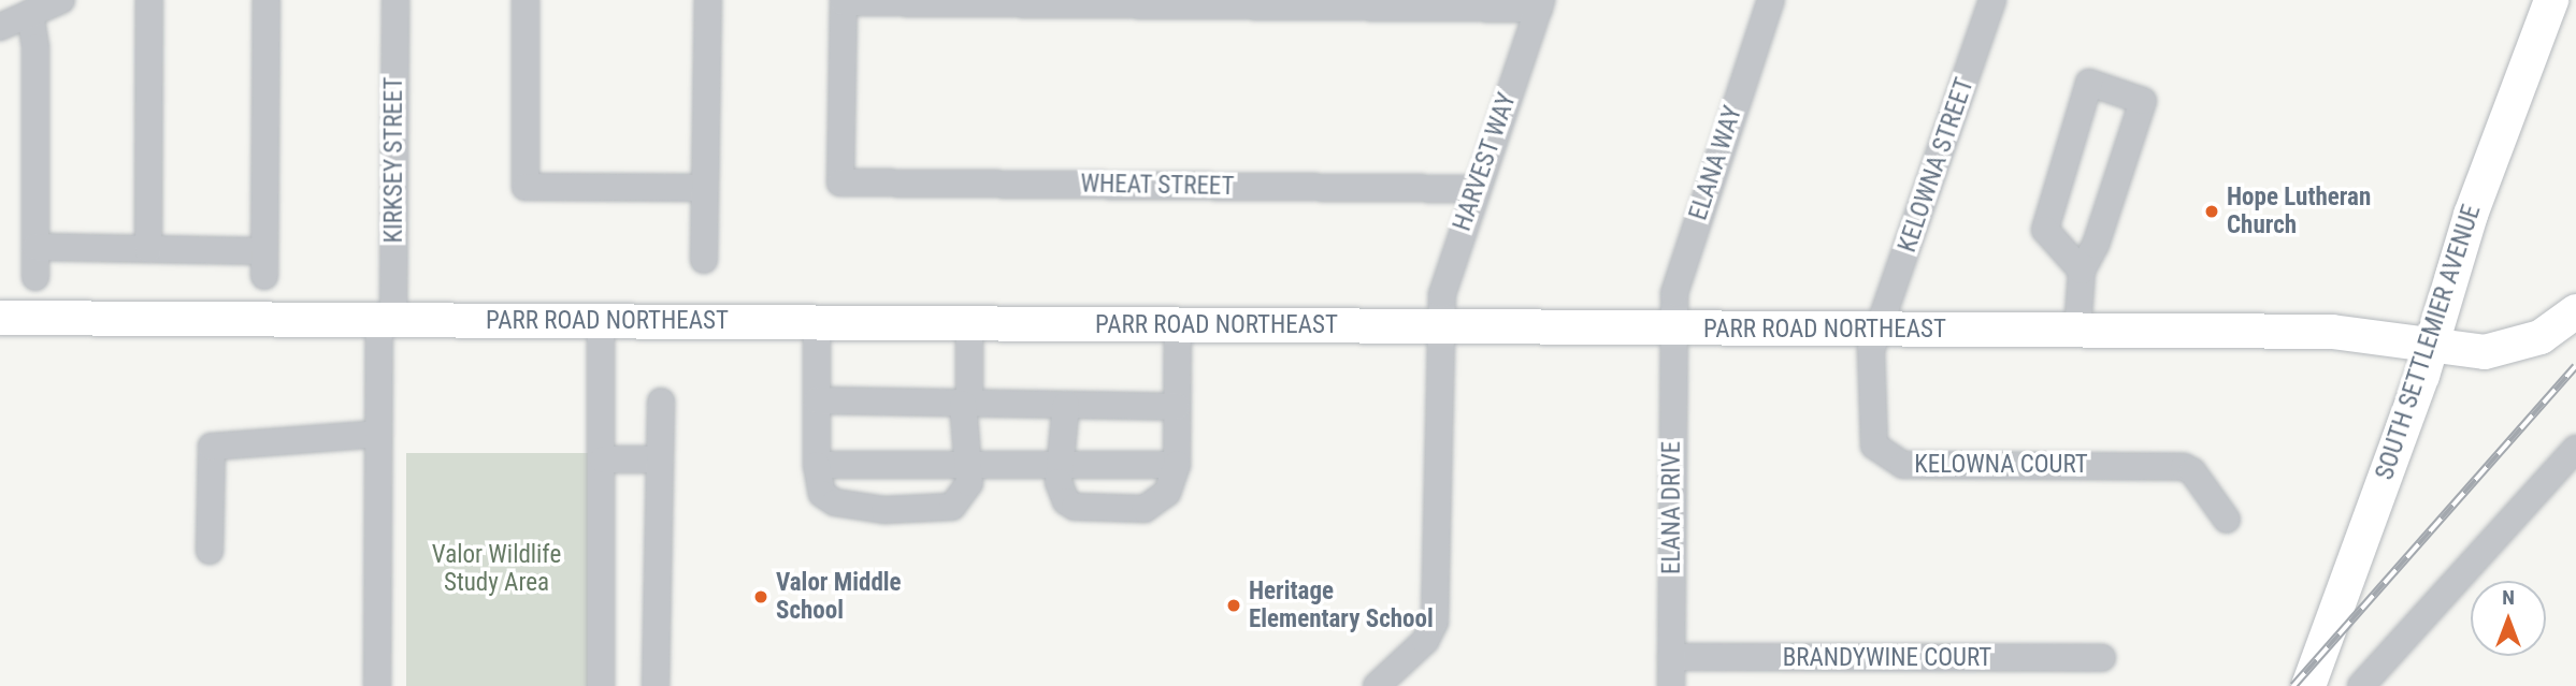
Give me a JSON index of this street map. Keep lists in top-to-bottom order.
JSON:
{
  "streets": {
    "main road": ["PARR ROAD NORTHEAST", "SOUTH SETTLEMIER AVENUE"],
    "street": [
      "KIRKSEY STREET",
      "HARVEST WAY",
      "ELANA WAY",
      "KELOWNA STREET",
      "WHEAT STREET",
      "KELOWNA COURT",
      "ELANA DRIVE",
      "BRANDYWINE COURT"
    ]
  },
  "crossings": [
    ["KIRKSEY STREET", "PARR ROAD NORTHEAST"],
    ["HARVEST WAY", "WHEAT STREET"],
    ["HARVEST WAY", "PARR ROAD NORTHEAST"],
    ["ELANA WAY", "PARR ROAD NORTHEAST"],
    ["ELANA WAY", "ELANA DRIVE"],
    ["KELOWNA STREET", "PARR ROAD NORTHEAST"],
    ["KELOWNA STREET", "KELOWNA COURT"],
    ["PARR ROAD NORTHEAST", "SOUTH SETTLEMIER AVENUE"],
    ["PARR ROAD NORTHEAST", "KELOWNA COURT"],
    ["PARR ROAD NORTHEAST", "ELANA DRIVE"],
    ["ELANA DRIVE", "BRANDYWINE COURT"]
  ],
  "parks": ["Valor Wildlife Study Area"],
  "places": ["Hope Lutheran Church", "Valor Middle School", "Heritage Elementary School"],
  "north": "top"
}
